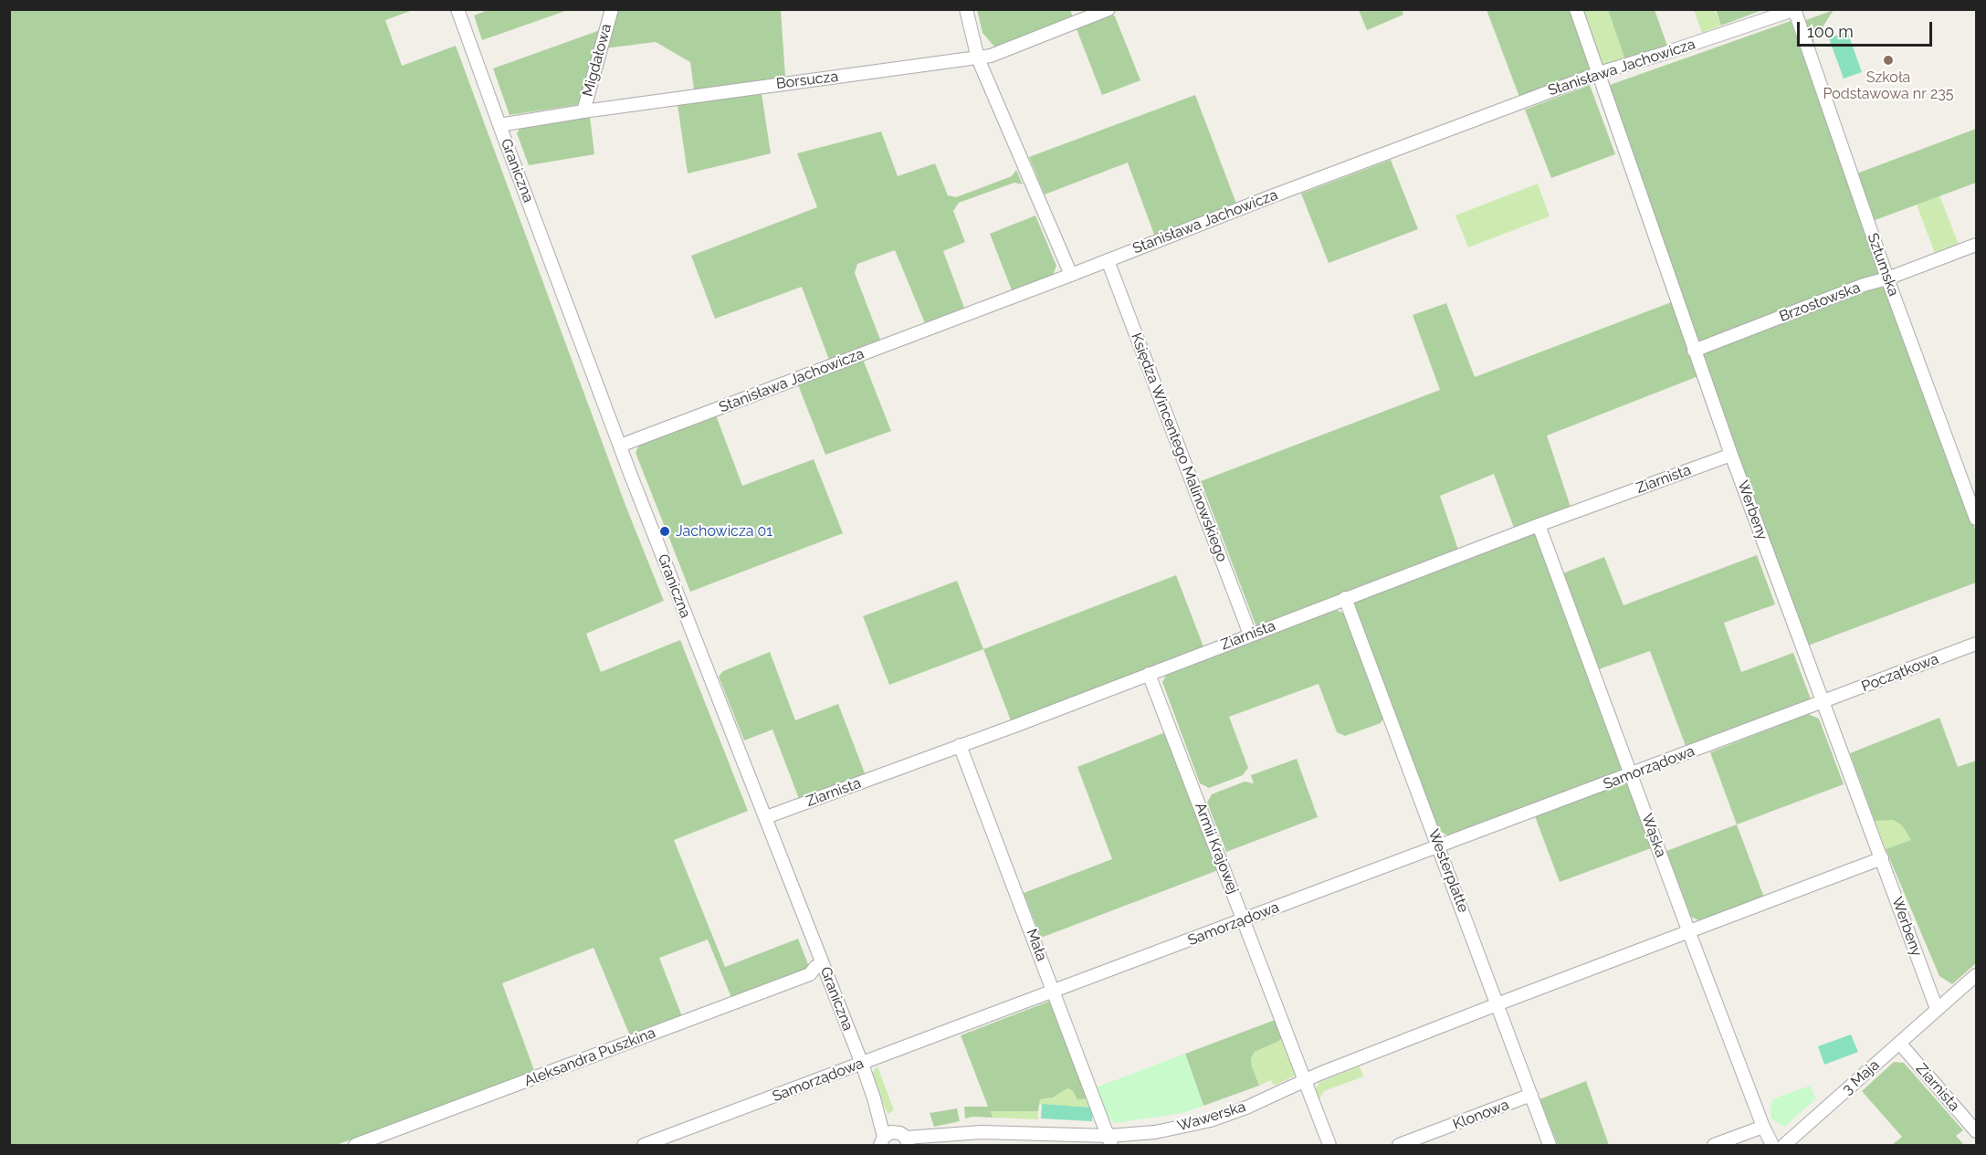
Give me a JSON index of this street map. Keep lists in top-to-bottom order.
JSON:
{
  "streets": {
    "street": [
      "Migdałowa",
      "Stanisława Jachowicza",
      "Borsucza",
      "Graniczna",
      "Sztumska",
      "Brzostowska",
      "Księdza Wincentego Malinowskiego",
      "Ziarnista",
      "Werbeny",
      "Początkowa",
      "Samorządowa",
      "Wąska",
      "Armii Krajowej",
      "Westerplatte",
      "Mała",
      "Aleksandra Puszkina",
      "3 Maja",
      "Klonowa",
      "Wawerska"
    ]
  },
  "crossings": [
    ["Migdałowa", "Borsucza"],
    ["Stanisława Jachowicza", "Graniczna"],
    ["Stanisława Jachowicza", "Sztumska"],
    ["Stanisława Jachowicza", "Księdza Wincentego Malinowskiego"],
    ["Stanisława Jachowicza", "Werbeny"],
    ["Borsucza", "Graniczna"],
    ["Graniczna", "Ziarnista"],
    ["Graniczna", "Samorządowa"],
    ["Graniczna", "Aleksandra Puszkina"],
    ["Graniczna", "Wawerska"],
    ["Sztumska", "Brzostowska"],
    ["Brzostowska", "Werbeny"],
    ["Księdza Wincentego Malinowskiego", "Ziarnista"],
    ["Ziarnista", "Werbeny"],
    ["Ziarnista", "Wąska"],
    ["Ziarnista", "Armii Krajowej"],
    ["Ziarnista", "Westerplatte"],
    ["Ziarnista", "Mała"],
    ["Ziarnista", "3 Maja"],
    ["Werbeny", "Początkowa"],
    ["Werbeny", "Samorządowa"],
    ["Werbeny", "3 Maja"],
    ["Werbeny", "Wawerska"],
    ["Początkowa", "Samorządowa"],
    ["Samorządowa", "Wąska"],
    ["Samorządowa", "Armii Krajowej"],
    ["Samorządowa", "Westerplatte"],
    ["Samorządowa", "Mała"],
    ["Wąska", "Wawerska"],
    ["Armii Krajowej", "Wawerska"],
    ["Westerplatte", "Klonowa"],
    ["Westerplatte", "Wawerska"],
    ["Mała", "Wawerska"]
  ],
  "places": ["Szkoła Podstawowa nr 235", "Jachowicza 01"],
  "scale_bar": "100 m"
}
